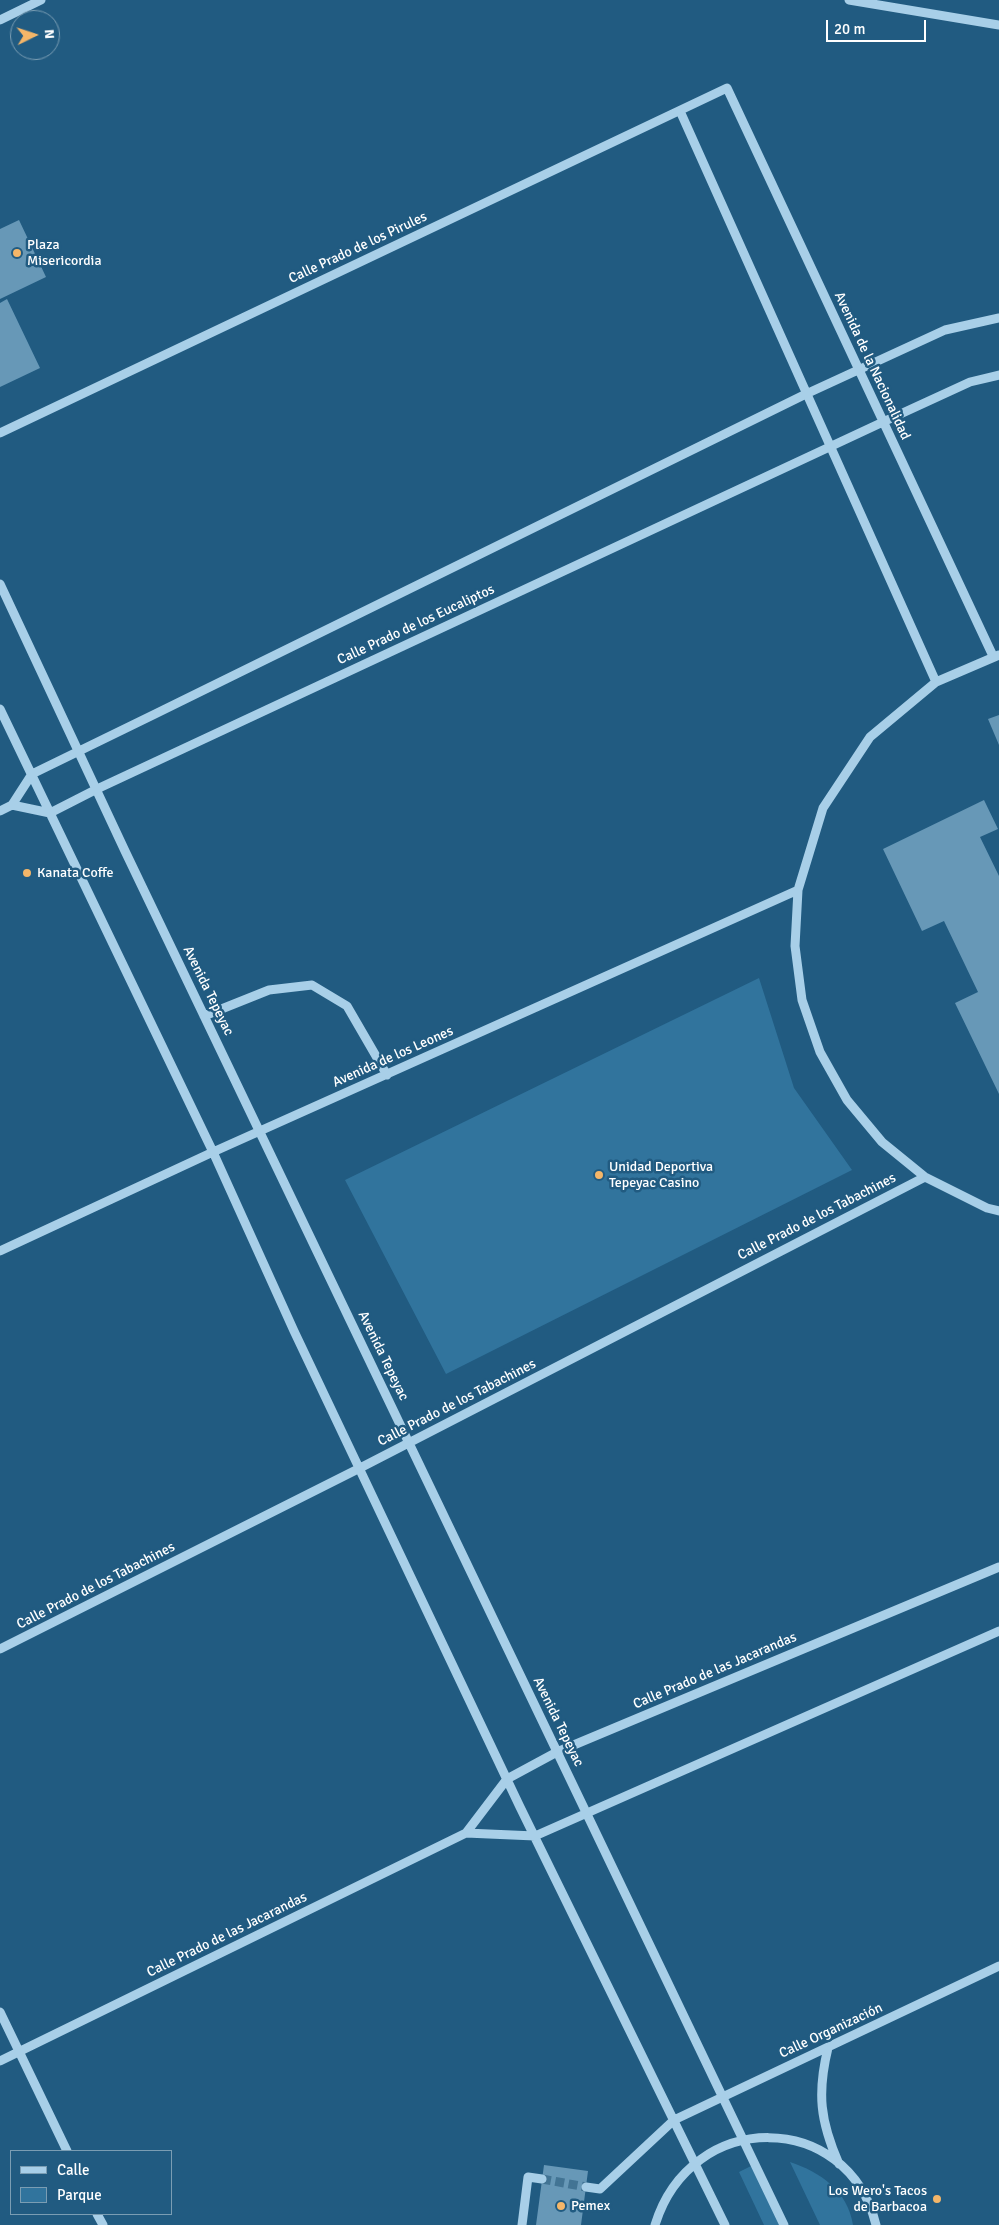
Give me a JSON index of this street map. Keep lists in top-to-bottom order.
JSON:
{
  "streets": {
    "street": [
      "Calle Prado de los Pirules",
      "Avenida de la Nacionalidad",
      "Calle Prado de los Eucaliptos",
      "Avenida Tepeyac",
      "Avenida de los Leones",
      "Calle Prado de los Tabachines",
      "Calle Prado de las Jacarandas",
      "Calle Organización"
    ]
  },
  "crossings": [
    ["Calle Prado de los Pirules", "Avenida de la Nacionalidad"],
    ["Avenida de la Nacionalidad", "Calle Prado de los Eucaliptos"],
    ["Calle Prado de los Eucaliptos", "Avenida Tepeyac"],
    ["Avenida Tepeyac", "Avenida de los Leones"],
    ["Avenida Tepeyac", "Calle Prado de los Tabachines"],
    ["Avenida Tepeyac", "Calle Prado de las Jacarandas"],
    ["Avenida Tepeyac", "Calle Organización"]
  ],
  "places": [
    "Plaza Misericordia",
    "Kanata Coffe",
    "Unidad Deportiva Tepeyac Casino",
    "Los Wero's Tacos de Barbacoa",
    "Pemex"
  ],
  "legend": ["Calle", "Parque"],
  "scale_bar": "20 m",
  "north": "right"
}
